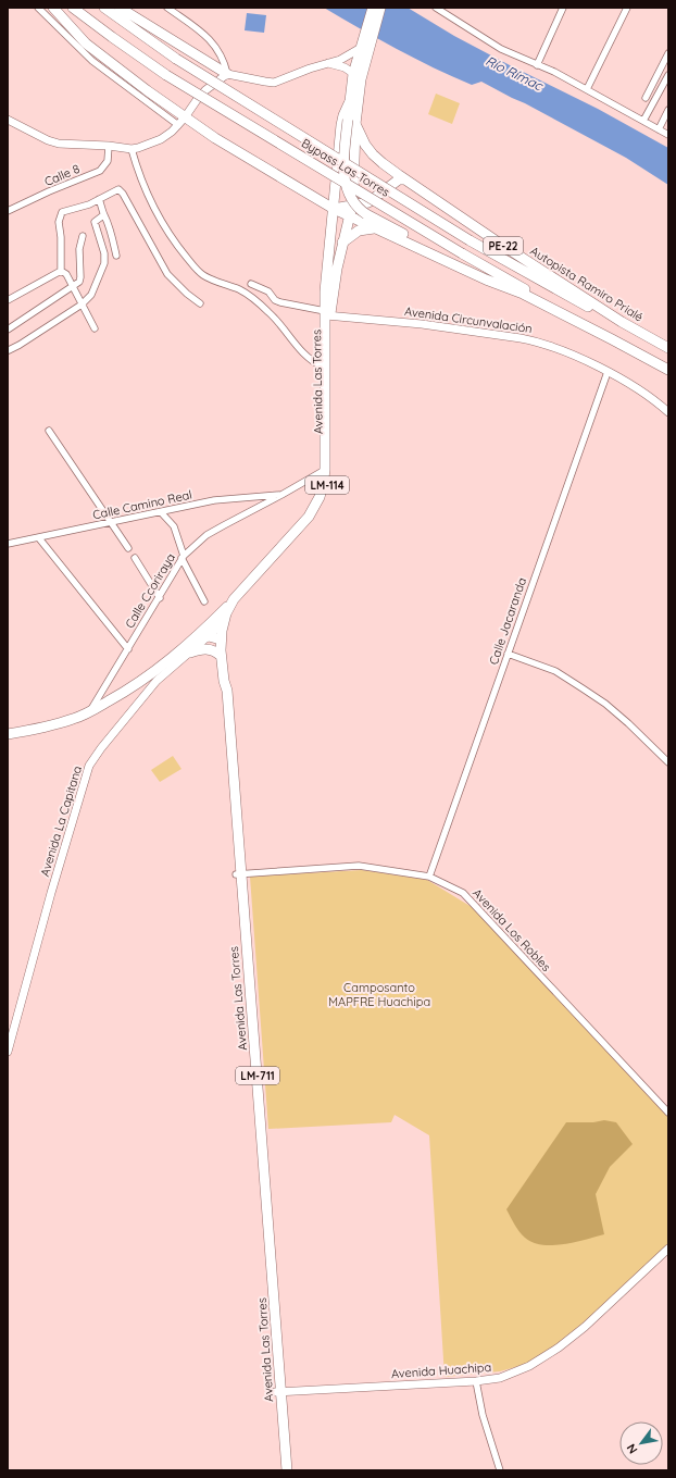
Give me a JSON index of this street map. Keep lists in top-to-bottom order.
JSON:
{
  "streets": {
    "main road": [
      "Bypass Las Torres",
      "PE-22",
      "Autopista Ramiro Prialé",
      "Avenida Las Torres",
      "LM-114",
      "LM-711"
    ],
    "street": [
      "Calle 8",
      "Avenida Circunvalación",
      "Calle Camino Real",
      "Calle Ccoriraya",
      "Calle Jacaranda",
      "Avenida La Capitana",
      "Avenida Los Robles",
      "Avenida Huachipa"
    ]
  },
  "crossings": [
    ["Bypass Las Torres", "PE-22"],
    ["Bypass Las Torres", "Autopista Ramiro Prialé"],
    ["PE-22", "Autopista Ramiro Prialé"],
    ["PE-22", "Avenida Las Torres"],
    ["Autopista Ramiro Prialé", "Avenida Las Torres"],
    ["Avenida Circunvalación", "Avenida Las Torres"],
    ["Avenida Circunvalación", "Calle Jacaranda"],
    ["Avenida Las Torres", "LM-114"],
    ["Avenida Las Torres", "Calle Ccoriraya"],
    ["Avenida Las Torres", "Avenida La Capitana"],
    ["Avenida Las Torres", "Avenida Los Robles"],
    ["Avenida Las Torres", "Avenida Huachipa"],
    ["LM-114", "Calle Ccoriraya"],
    ["Calle Camino Real", "Calle Ccoriraya"],
    ["Calle Jacaranda", "Avenida Los Robles"]
  ],
  "water": ["Río Rímac"],
  "parks": ["Camposanto MAPFRE Huachipa"],
  "north": "bottom left"
}
